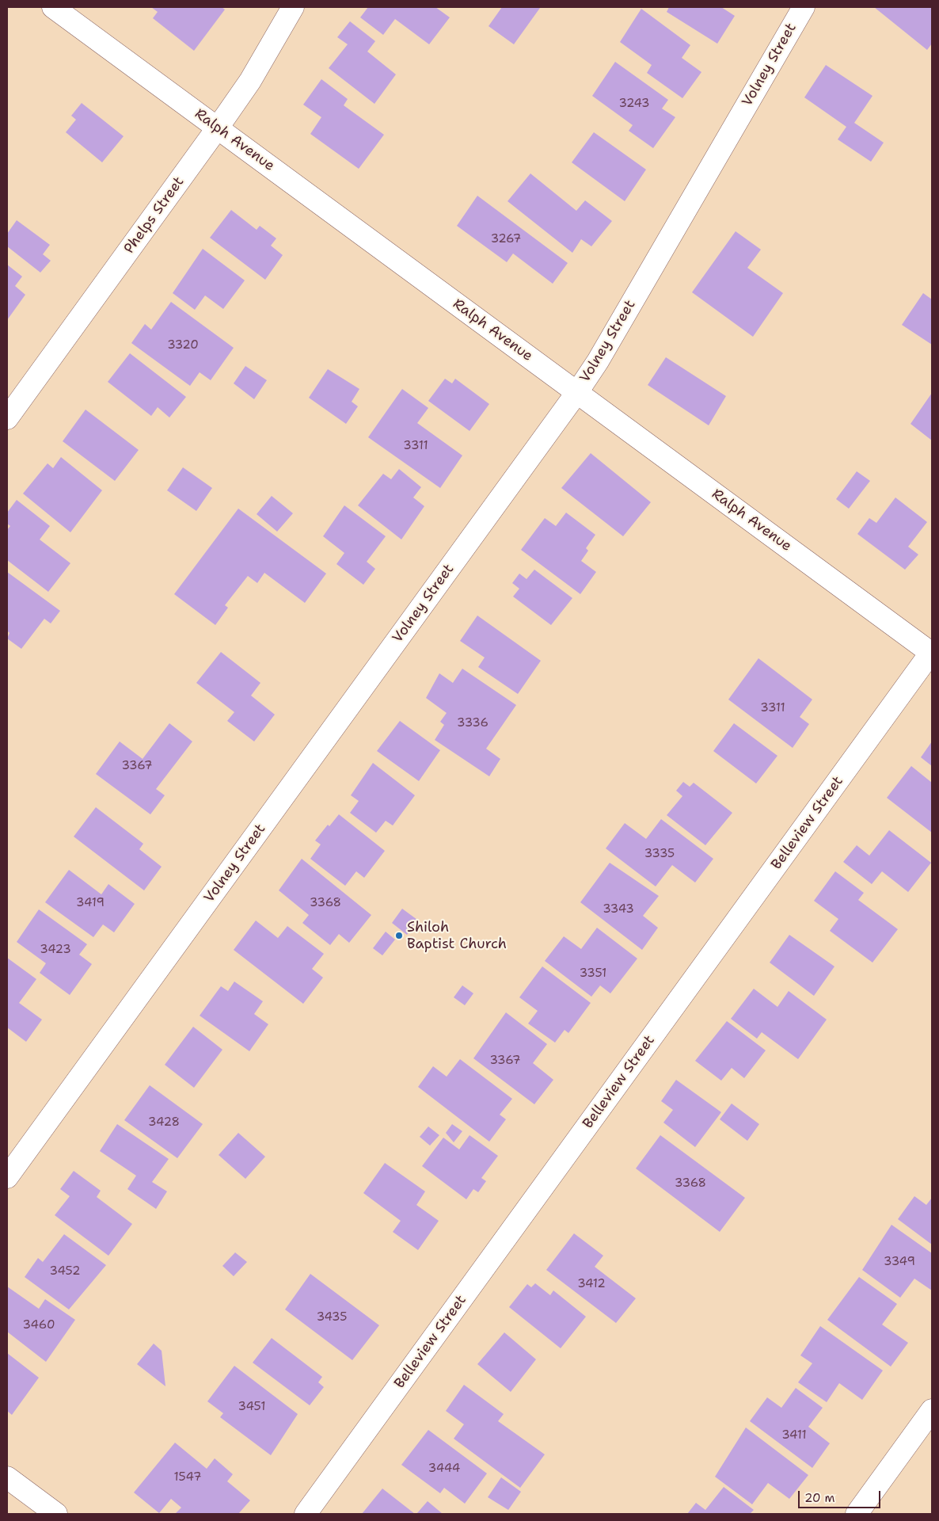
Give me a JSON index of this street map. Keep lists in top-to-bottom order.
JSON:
{
  "streets": {
    "street": [
      "Volney Street",
      "Ralph Avenue",
      "Phelps Street",
      "Belleview Street"
    ]
  },
  "crossings": [
    ["Volney Street", "Ralph Avenue"],
    ["Ralph Avenue", "Phelps Street"],
    ["Ralph Avenue", "Belleview Street"]
  ],
  "places": ["Shiloh Baptist Church"],
  "house_numbers": [
    "3243",
    "3267",
    "3320",
    "3311",
    "3311",
    "3336",
    "3367",
    "3335",
    "3419",
    "3368",
    "3343",
    "3423",
    "3351",
    "3367",
    "3428",
    "3368",
    "3349",
    "3452",
    "3412",
    "3435",
    "3460",
    "3451",
    "3411",
    "3444",
    "1547"
  ],
  "scale_bar": "20 m"
}
